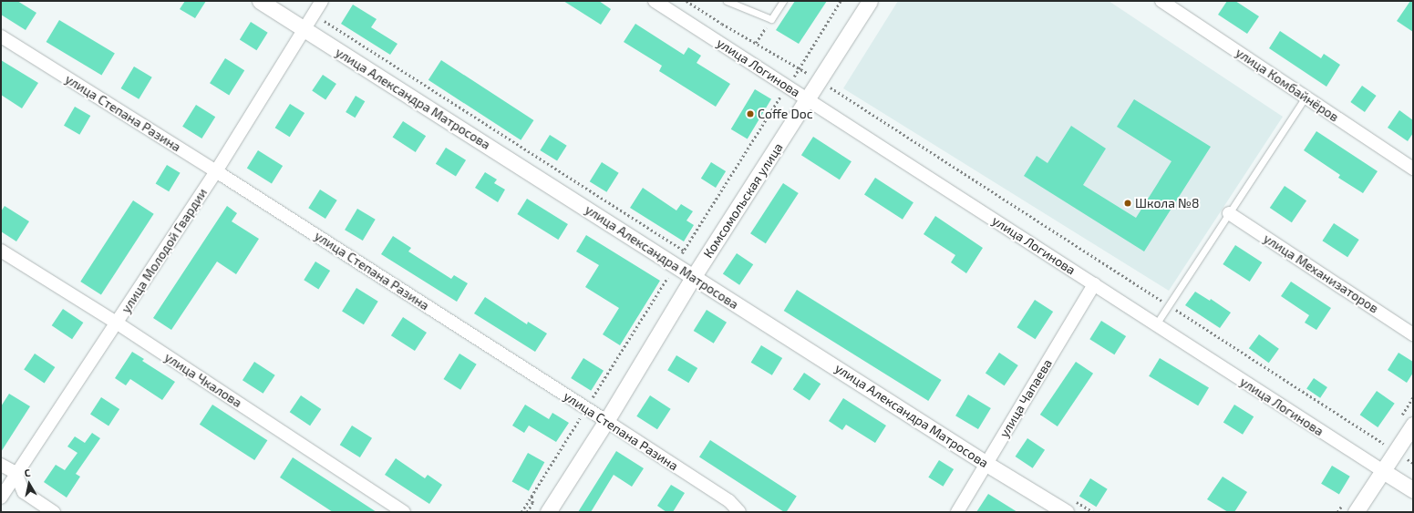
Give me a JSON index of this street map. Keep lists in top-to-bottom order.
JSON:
{
  "streets": {
    "street": [
      "улица Логинова",
      "улица Комбайнёров",
      "улица Александра Матросова",
      "улица Степана Разина",
      "Комсомольская улица",
      "улица Молодой Гвардии",
      "улица Механизаторов",
      "улица Чкалова",
      "улица Чапаева"
    ]
  },
  "crossings": [
    ["улица Логинова", "Комсомольская улица"],
    ["улица Логинова", "улица Чапаева"],
    ["улица Александра Матросова", "Комсомольская улица"],
    ["улица Александра Матросова", "улица Молодой Гвардии"],
    ["улица Александра Матросова", "улица Чапаева"],
    ["улица Степана Разина", "Комсомольская улица"],
    ["улица Степана Разина", "улица Молодой Гвардии"],
    ["улица Молодой Гвардии", "улица Чкалова"]
  ],
  "places": ["Coffe Doc", "Школа №8"],
  "north": "top"
}
